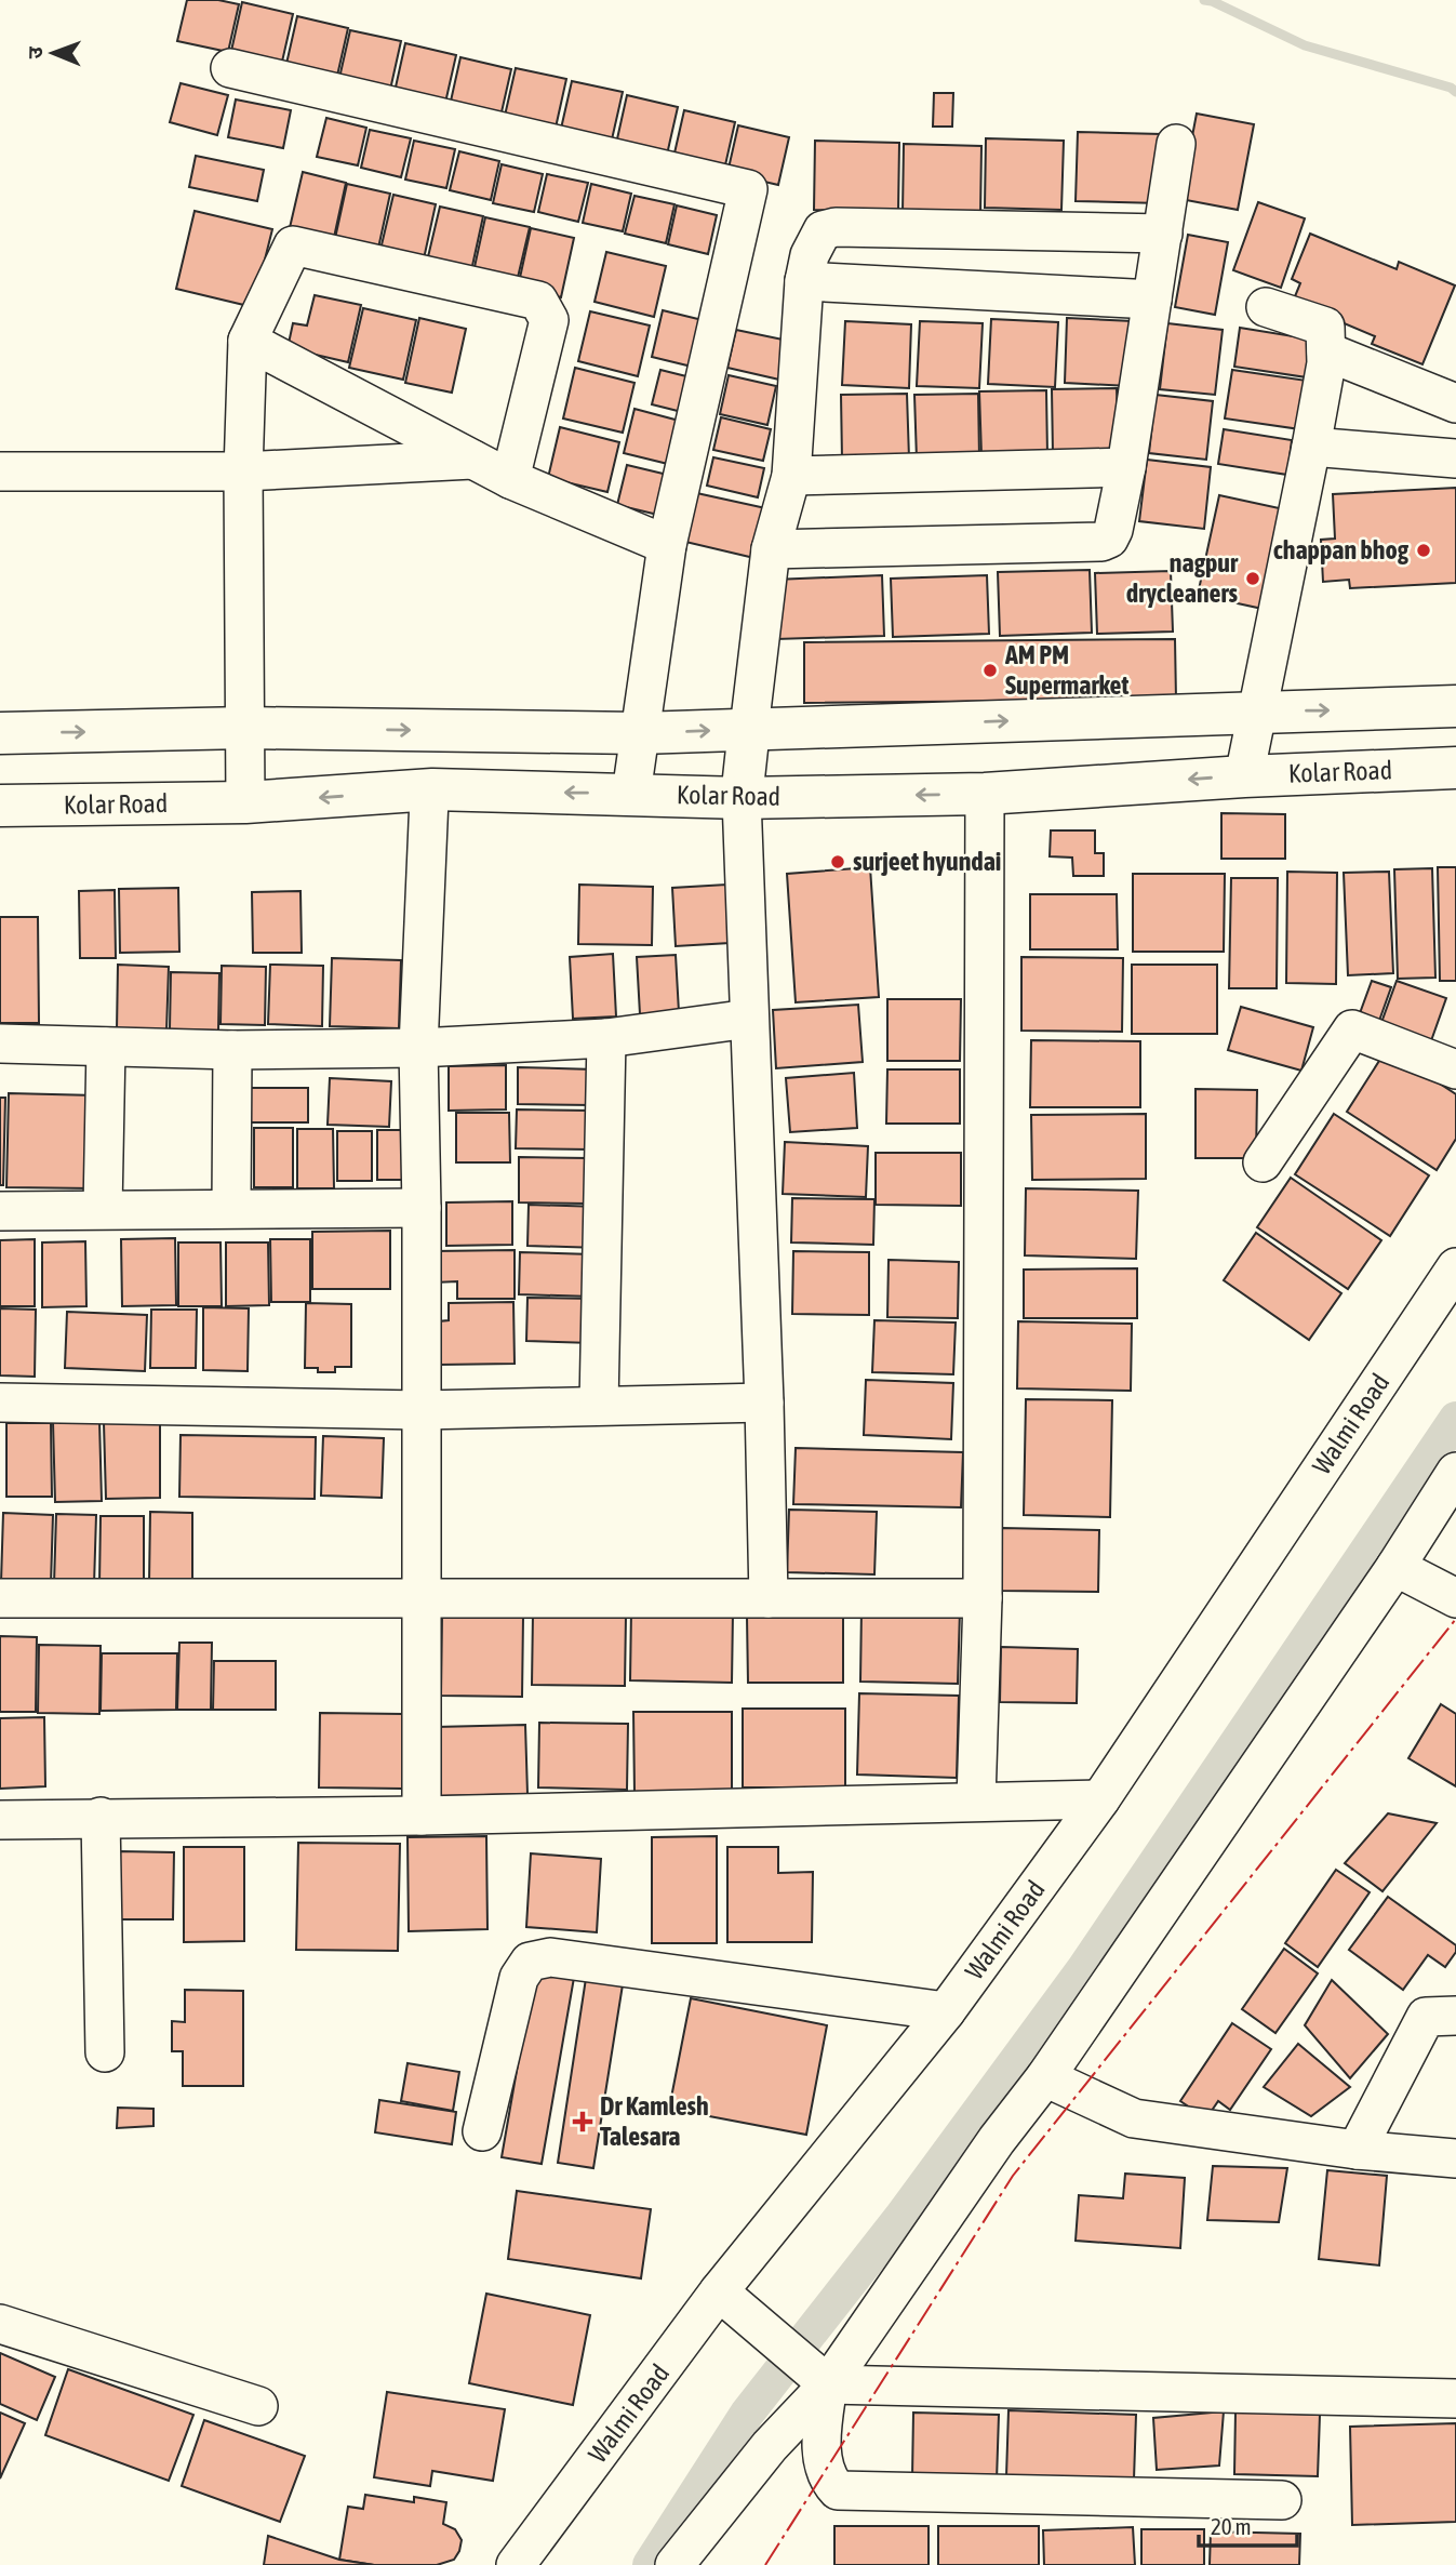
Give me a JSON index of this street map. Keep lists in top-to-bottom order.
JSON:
{
  "streets": {
    "main road": ["Kolar Road"],
    "street": ["Walmi Road"]
  },
  "places": {
    "other": [
      "chappan bhog",
      "nagpur drycleaners",
      "AM PM Supermarket",
      "surjeet hyundai"
    ],
    "health": ["Dr Kamlesh Talesara"]
  },
  "scale_bar": "20 m",
  "north": "left"
}
